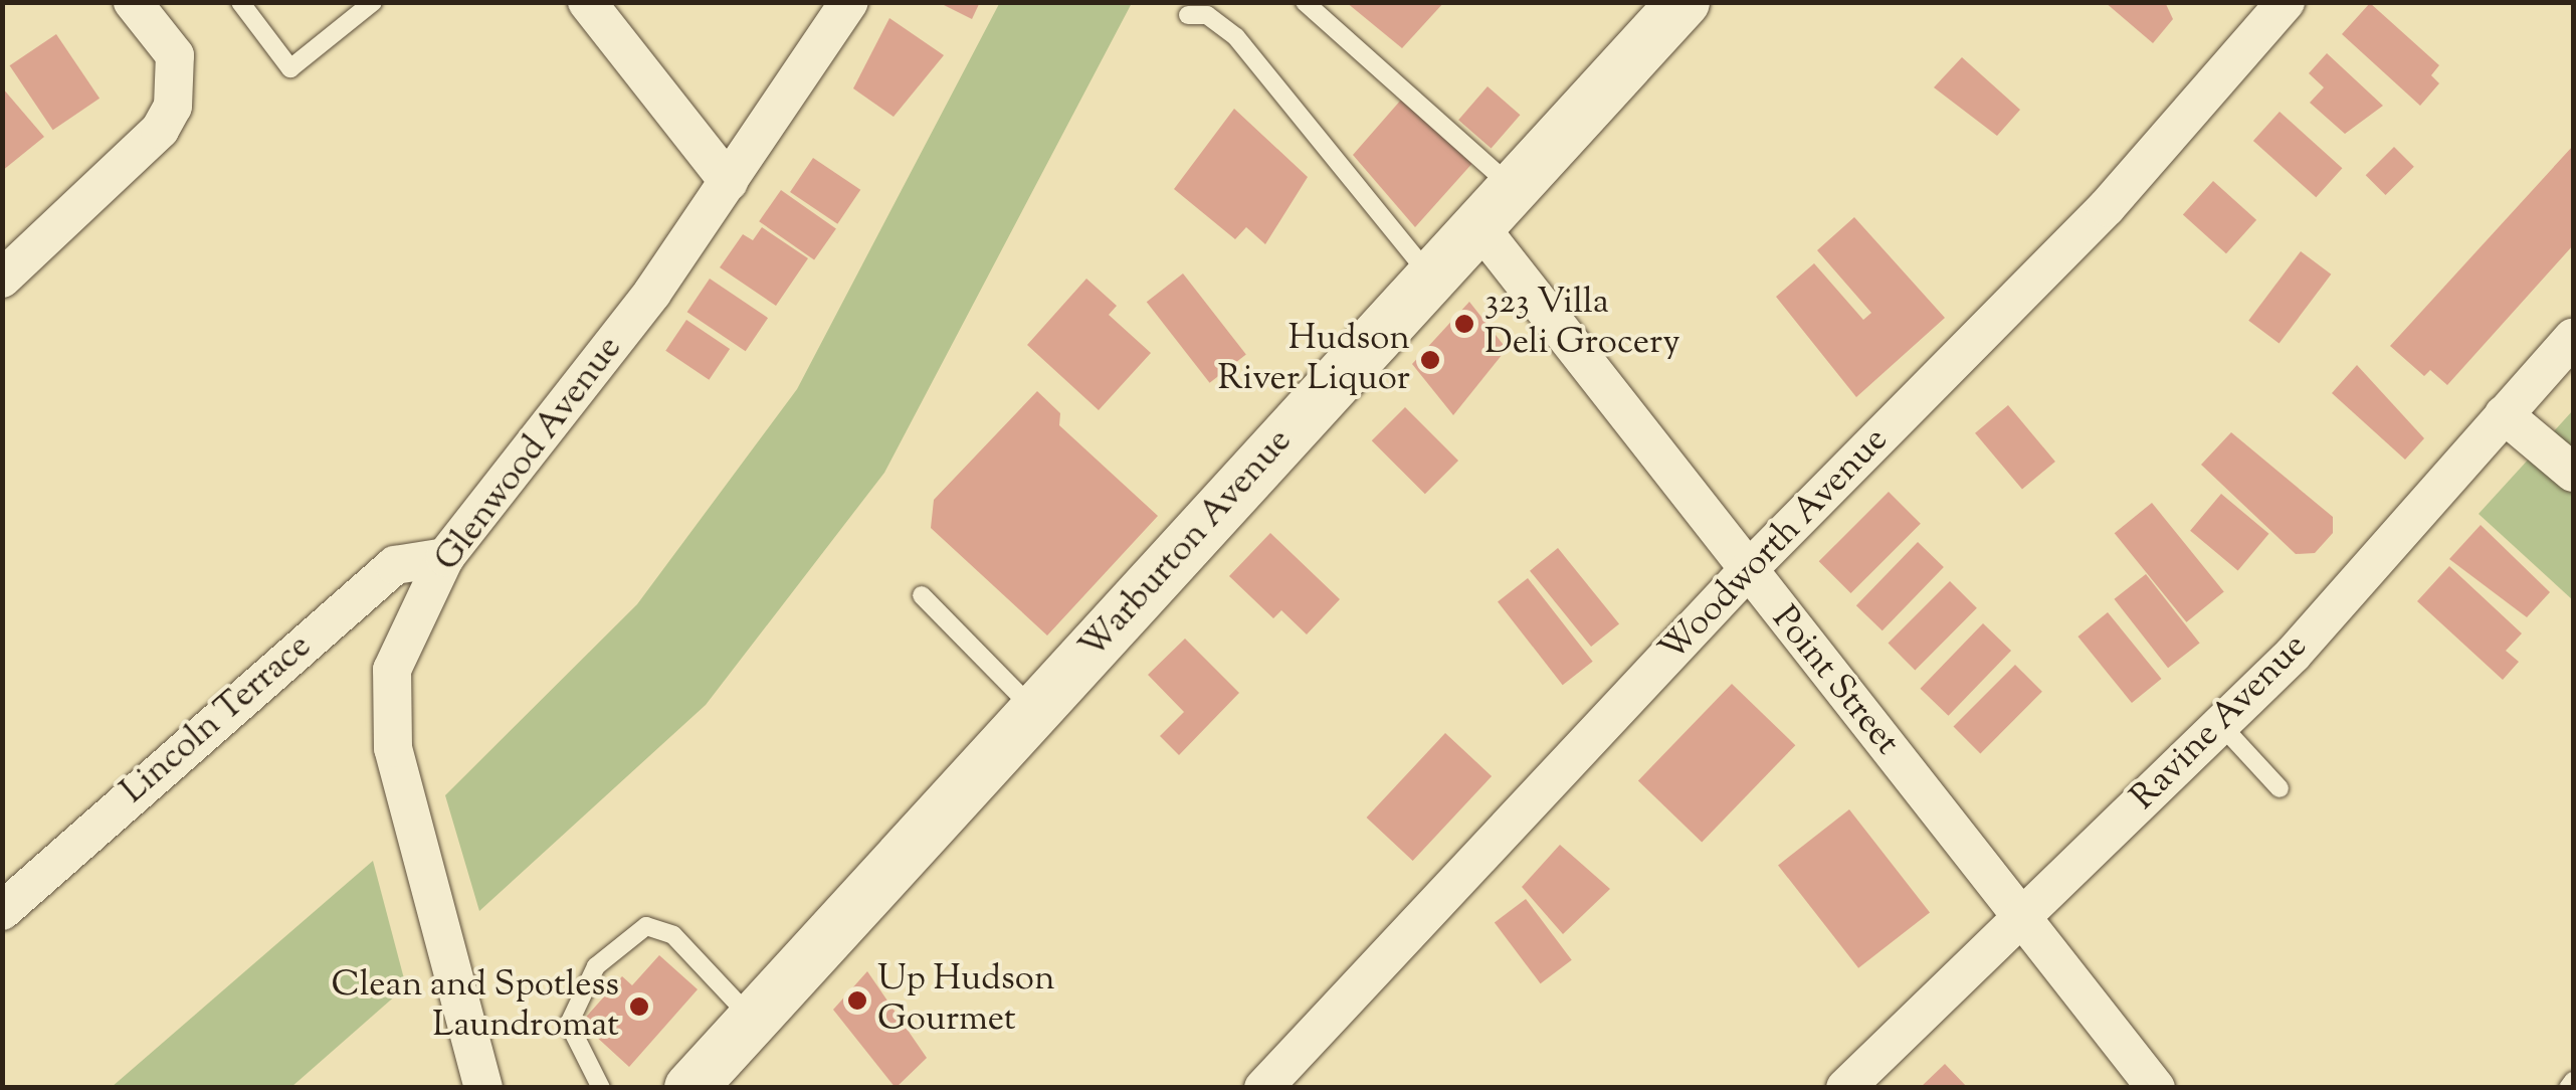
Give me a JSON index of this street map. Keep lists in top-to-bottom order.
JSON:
{
  "streets": {
    "street": [
      "Glenwood Avenue",
      "Warburton Avenue",
      "Woodworth Avenue",
      "Point Street",
      "Lincoln Terrace",
      "Ravine Avenue"
    ]
  },
  "crossings": [
    ["Glenwood Avenue", "Lincoln Terrace"],
    ["Warburton Avenue", "Point Street"],
    ["Woodworth Avenue", "Point Street"],
    ["Point Street", "Ravine Avenue"]
  ],
  "places": [
    "323 Villa Deli Grocery",
    "Hudson River Liquor",
    "Up Hudson Gourmet",
    "Clean and Spotless Laundromat"
  ]
}
